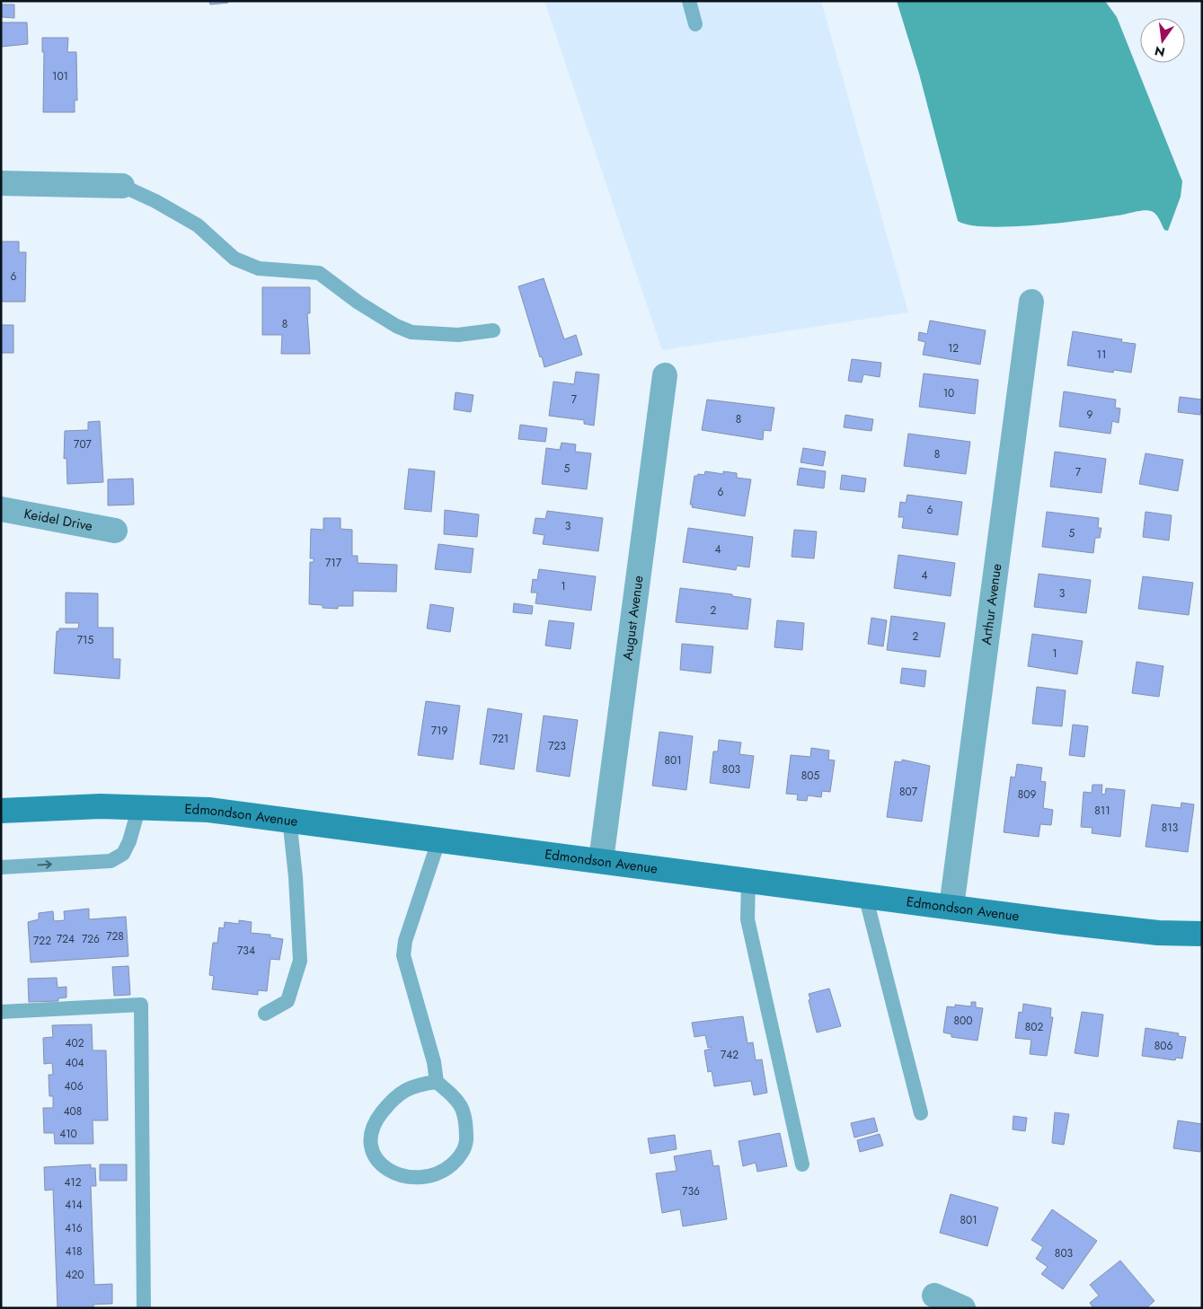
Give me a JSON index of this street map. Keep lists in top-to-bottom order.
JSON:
{
  "streets": {
    "main road": ["Edmondson Avenue"],
    "street": ["Keidel Drive", "Arthur Avenue", "August Avenue"]
  },
  "crossings": [
    ["Arthur Avenue", "Edmondson Avenue"],
    ["August Avenue", "Edmondson Avenue"]
  ],
  "house_numbers": [
    "101",
    "6",
    "8",
    "12",
    "11",
    "10",
    "7",
    "9",
    "8",
    "707",
    "8",
    "5",
    "7",
    "6",
    "6",
    "3",
    "5",
    "4",
    "717",
    "4",
    "1",
    "3",
    "2",
    "2",
    "715",
    "1",
    "719",
    "721",
    "723",
    "801",
    "803",
    "805",
    "807",
    "809",
    "811",
    "813",
    "728",
    "724",
    "726",
    "722",
    "734",
    "800",
    "802",
    "402",
    "806",
    "742",
    "404",
    "406",
    "408",
    "410",
    "412",
    "736",
    "414",
    "801",
    "416",
    "418",
    "803",
    "420"
  ],
  "north": "bottom"
}
